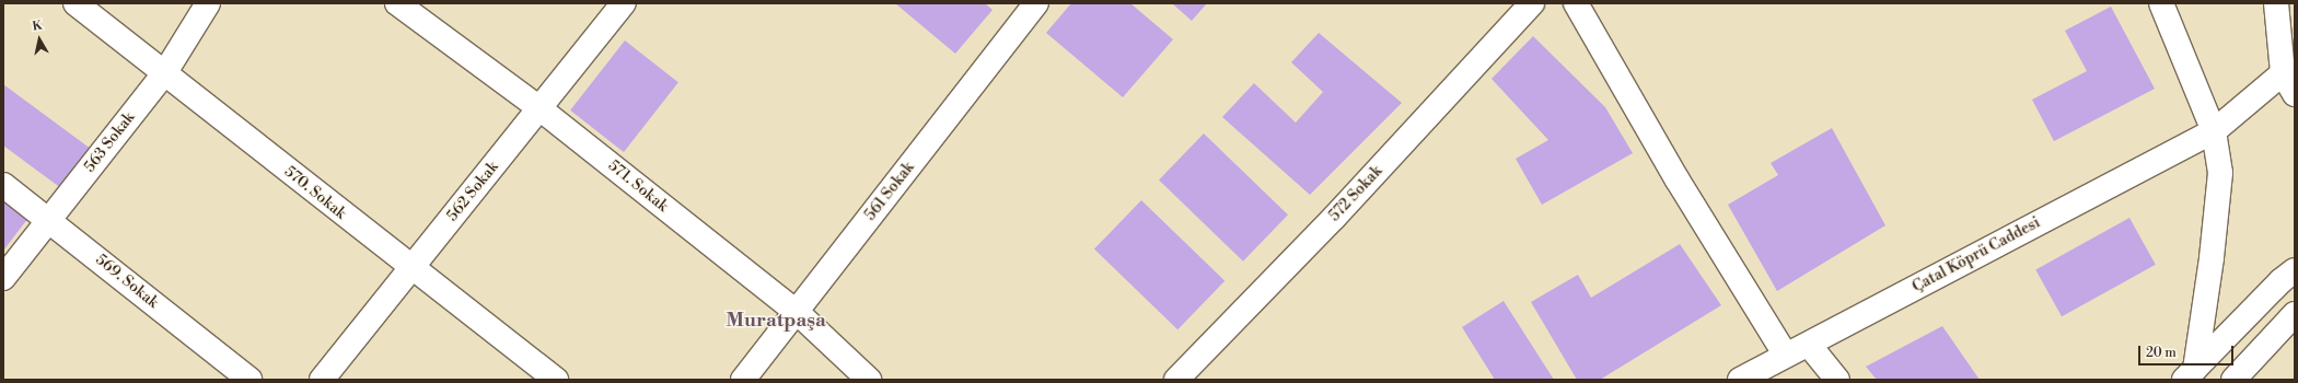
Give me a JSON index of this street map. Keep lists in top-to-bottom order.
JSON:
{
  "streets": {
    "street": [
      "563 Sokak",
      "571. Sokak",
      "562 Sokak",
      "561 Sokak",
      "570. Sokak",
      "572 Sokak",
      "Çatal Köprü Caddesi",
      "569. Sokak"
    ]
  },
  "crossings": [
    ["563 Sokak", "570. Sokak"],
    ["563 Sokak", "569. Sokak"],
    ["571. Sokak", "562 Sokak"],
    ["571. Sokak", "561 Sokak"],
    ["562 Sokak", "570. Sokak"]
  ],
  "districts": ["Muratpaşa"],
  "scale_bar": "20 m",
  "north": "top"
}
